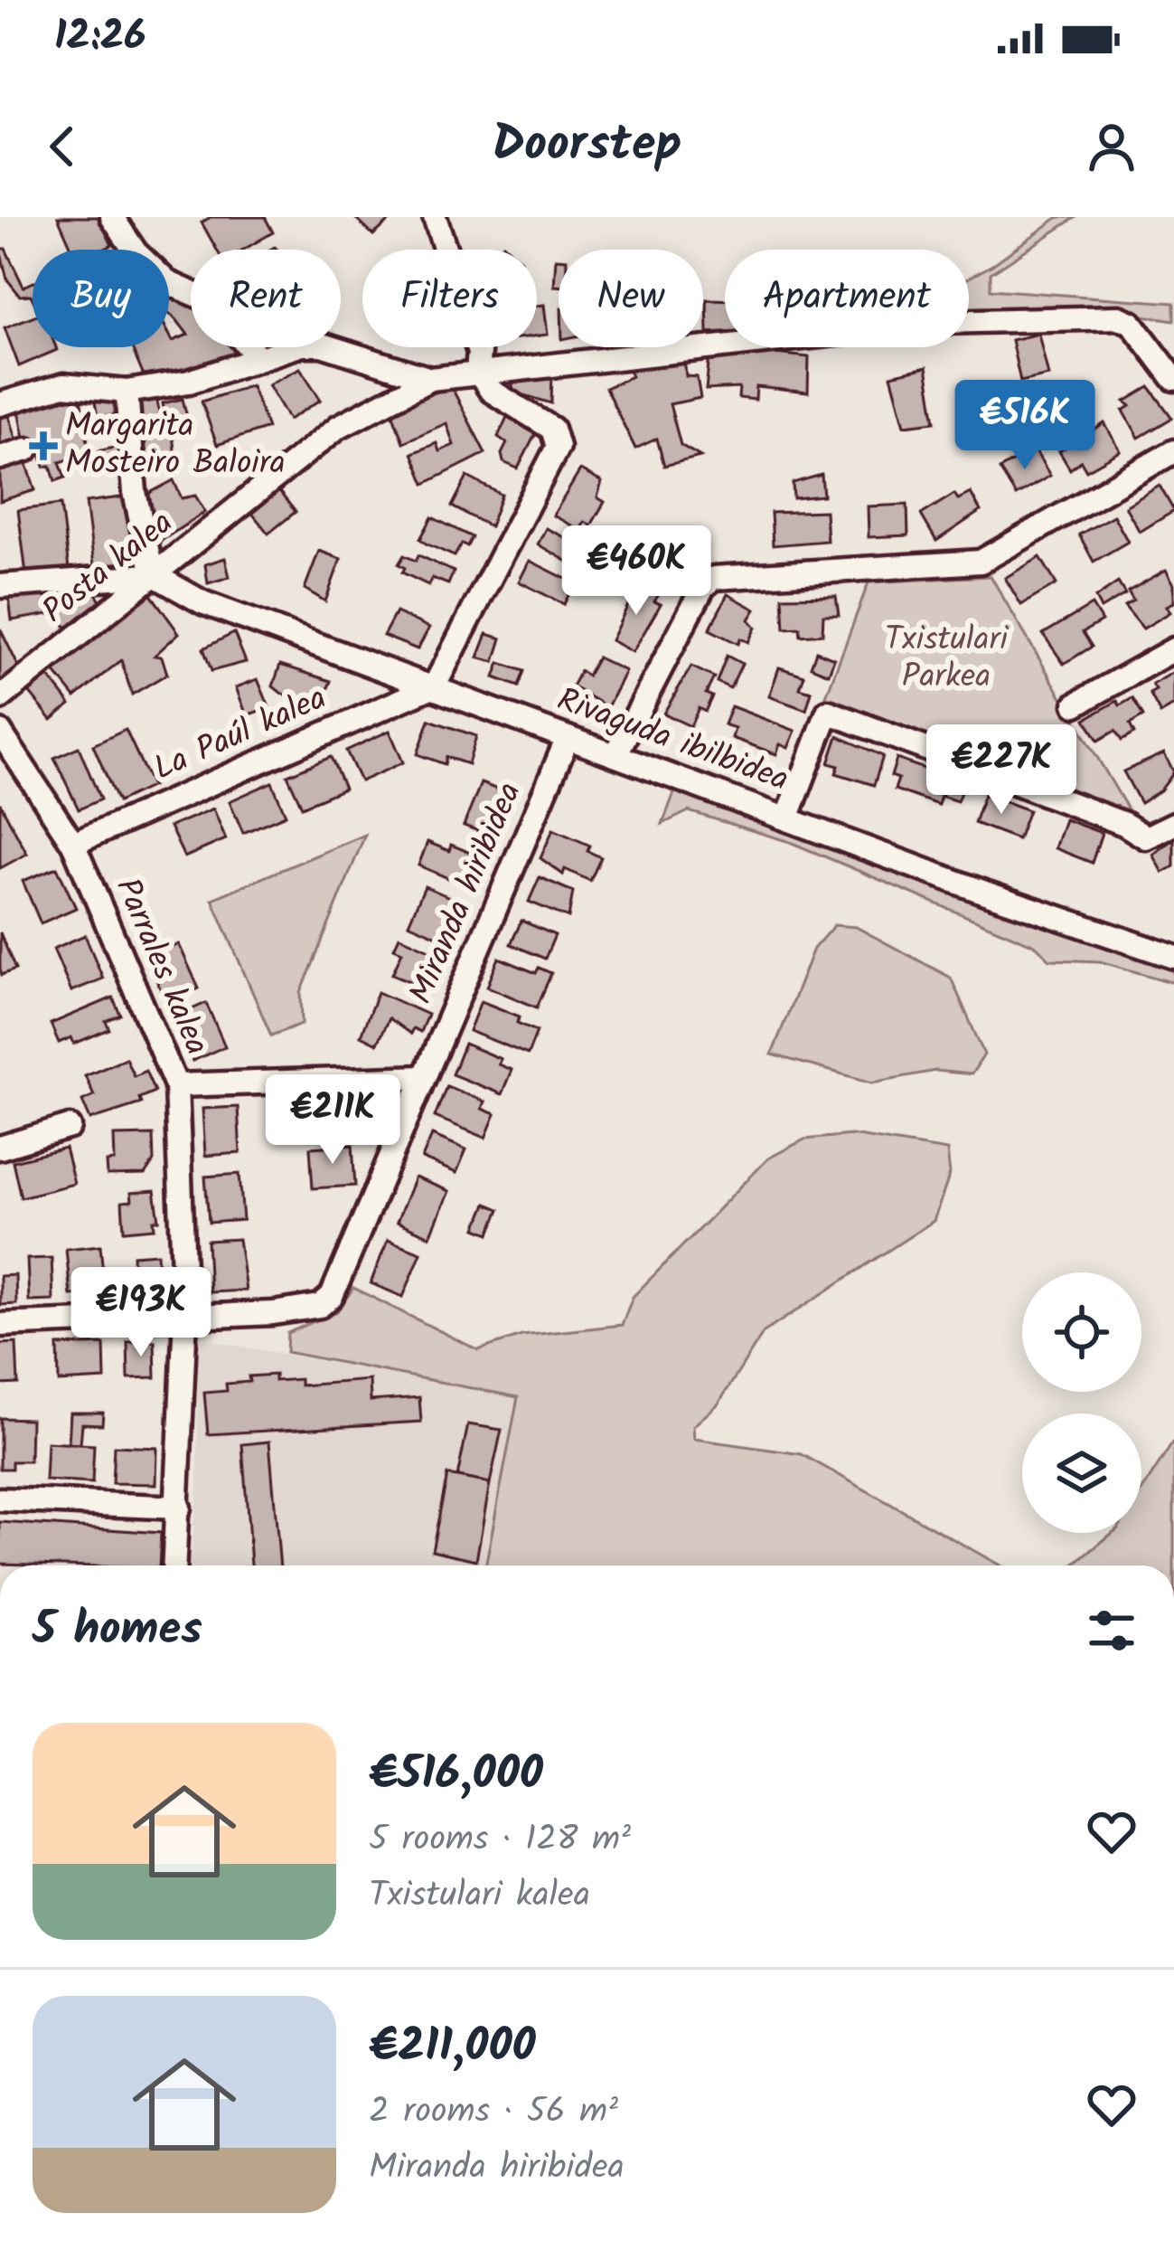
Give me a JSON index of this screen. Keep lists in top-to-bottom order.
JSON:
{
  "streets": {
    "street": [
      "Posta kalea",
      "La Paúl kalea",
      "Rivaguda ibilbidea",
      "Miranda hiribidea",
      "Parrales kalea"
    ]
  },
  "crossings": [
    ["Posta kalea", "Rivaguda ibilbidea"],
    ["La Paúl kalea", "Rivaguda ibilbidea"],
    ["La Paúl kalea", "Parrales kalea"],
    ["Rivaguda ibilbidea", "Miranda hiribidea"],
    ["Miranda hiribidea", "Parrales kalea"]
  ],
  "parks": ["Txistulari Parkea"],
  "places": {
    "health": ["Margarita Mosteiro Baloira"]
  },
  "page": {
    "status": "12:26",
    "header": "Doorstep",
    "chip": [
      "Buy",
      "Rent",
      "Filters",
      "New",
      "Apartment"
    ],
    "price": [
      "€516K",
      "€460K",
      "€227K",
      "€211K",
      "€193K"
    ],
    "heading": "5 homes",
    "list": [
      {
        "name": "€516,000",
        "note": "5 rooms · 128 m² · Txistulari kalea"
      },
      {
        "name": "€211,000",
        "note": "2 rooms · 56 m² · Miranda hiribidea"
      }
    ]
  }
}
